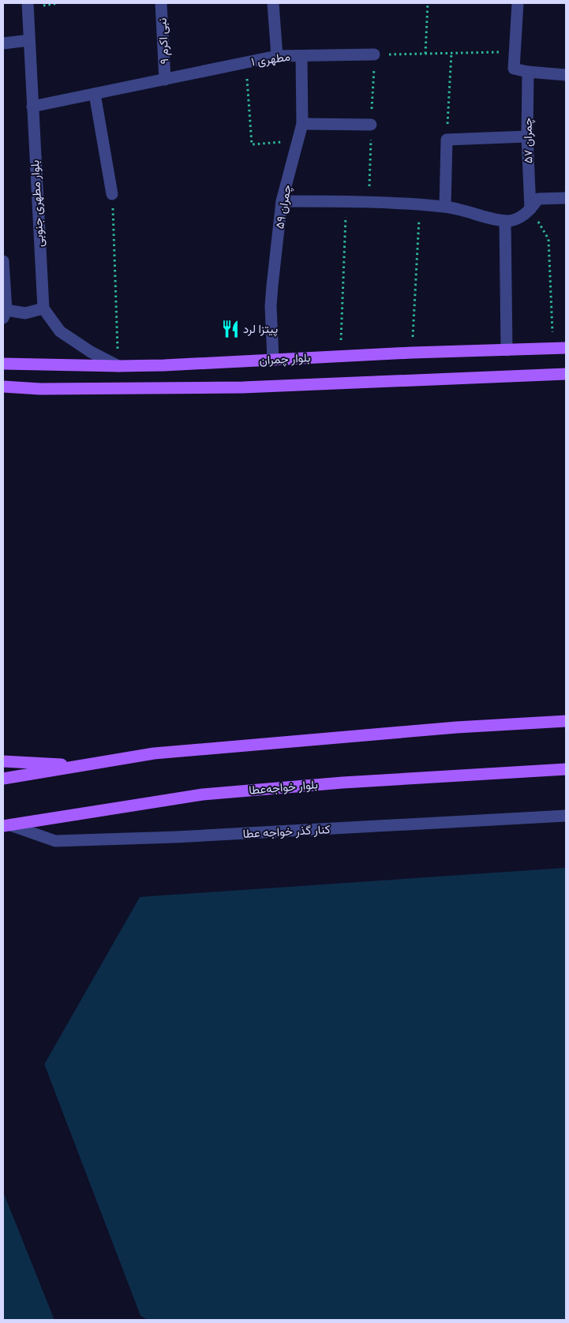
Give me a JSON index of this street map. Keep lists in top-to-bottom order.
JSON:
{
  "streets": {
    "main road": ["بلوار چمران", "بلوار خواجه‌عطا"],
    "street": [
      "نبی اکرم ۹",
      "مطهری ۱",
      "چمران ۵۷",
      "بلوار مطهری جنوبی",
      "چمران ۵۹",
      "کنار گذر خواجه عطا"
    ]
  },
  "crossings": [
    ["نبی اکرم ۹", "مطهری ۱"],
    ["مطهری ۱", "بلوار مطهری جنوبی"],
    ["مطهری ۱", "چمران ۵۹"],
    ["چمران ۵۹", "بلوار چمران"],
    ["بلوار خواجه‌عطا", "کنار گذر خواجه عطا"]
  ],
  "places": {
    "restaurant": ["پیتزا لرد"]
  }
}
